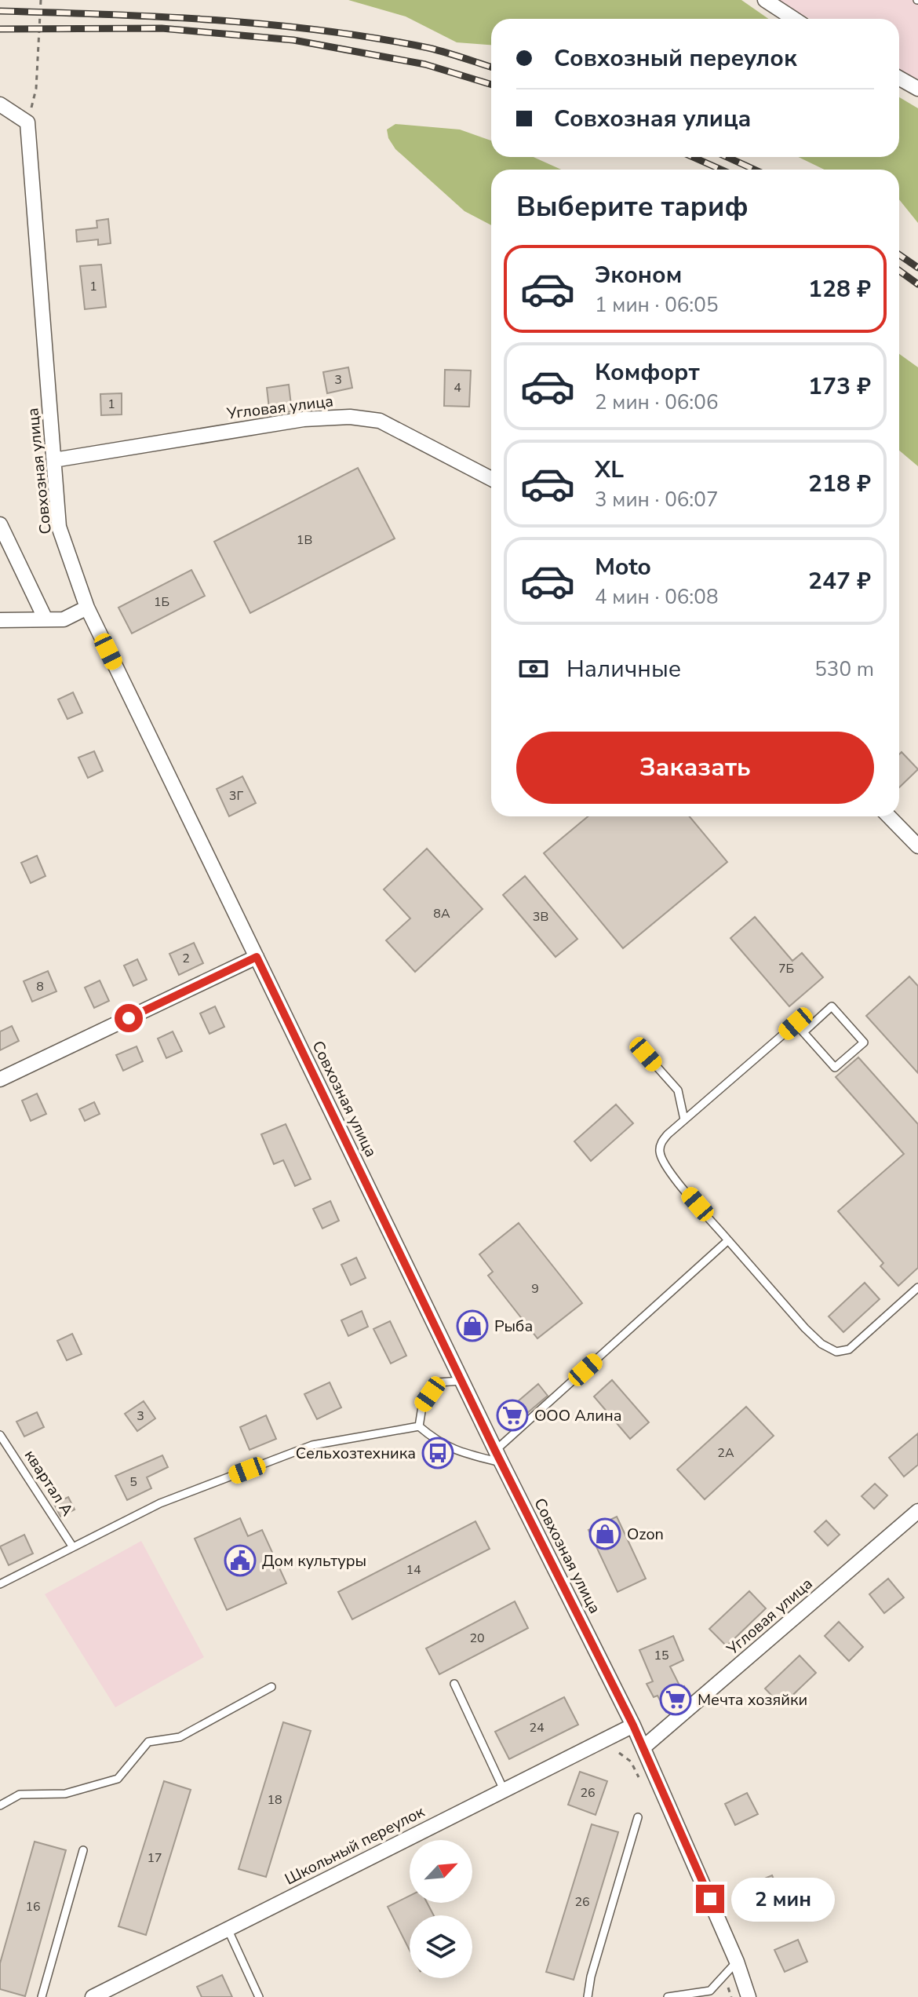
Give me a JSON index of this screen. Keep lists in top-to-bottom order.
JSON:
{
  "streets": {
    "street": ["Угловая улица", "Совхозная улица", "Школьный переулок"],
    "lane": ["квартал А"]
  },
  "crossings": [
    ["Угловая улица", "Совхозная улица"],
    ["Совхозная улица", "Школьный переулок"]
  ],
  "places": {
    "shop": ["Рыба", "Ozon"],
    "supermarket": ["ООО Алина", "Мечта хозяйки"],
    "bus stop": ["Сельхозтехника"],
    "public building": ["Дом культуры"]
  },
  "house_numbers": [
    "1",
    "3",
    "4",
    "1",
    "1В",
    "1Б",
    "3Г",
    "8А",
    "3В",
    "2",
    "7Б",
    "8",
    "9",
    "3",
    "2А",
    "5",
    "14",
    "20",
    "15",
    "24",
    "26",
    "18",
    "17",
    "26",
    "16"
  ],
  "north": "top right",
  "page": {
    "banner": ["Совхозный переулок", "Совхозная улица"],
    "heading": "Выберите тариф",
    "list": [
      {
        "name": "Эконом",
        "note": "1 мин · 06:05",
        "value": "128 ₽"
      },
      {
        "name": "Комфорт",
        "note": "2 мин · 06:06",
        "value": "173 ₽"
      },
      {
        "name": "XL",
        "note": "3 мин · 06:07",
        "value": "218 ₽"
      },
      {
        "name": "Moto",
        "note": "4 мин · 06:08",
        "value": "247 ₽"
      }
    ],
    "pay": ["Наличные", "530 m"],
    "buttons": "Заказать",
    "bubble": "2 мин"
  }
}
